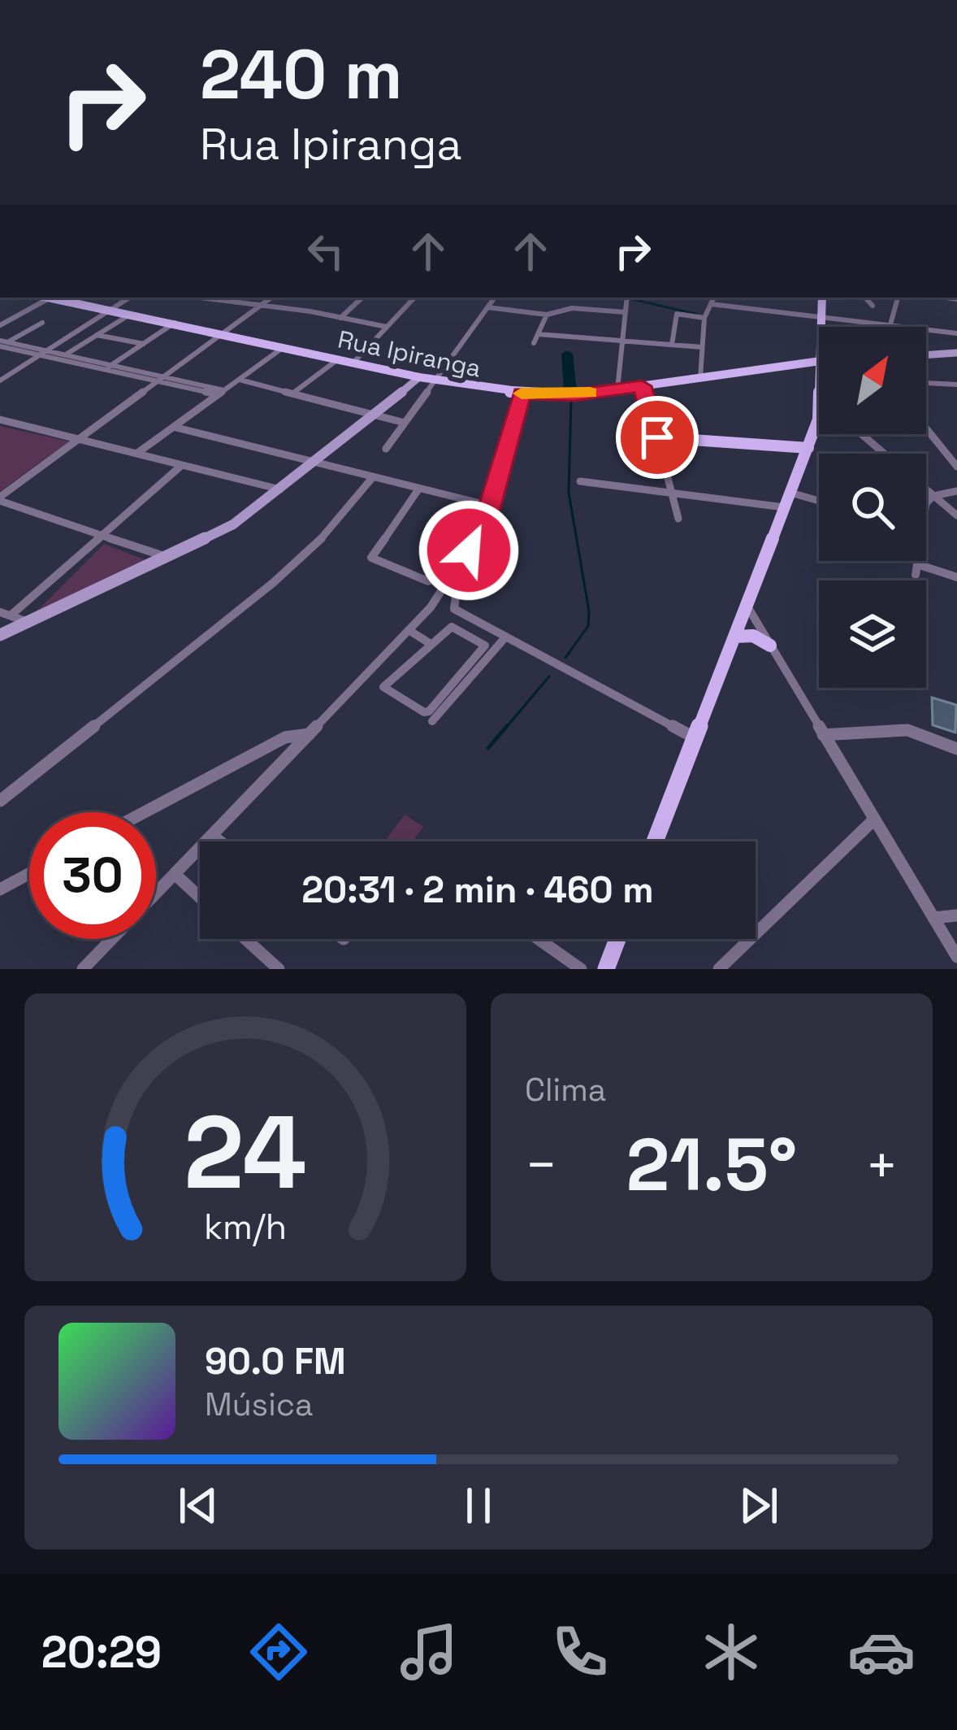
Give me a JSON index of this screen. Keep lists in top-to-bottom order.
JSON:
{
  "streets": {
    "main road": ["Rua Ipiranga"]
  },
  "north": "top right",
  "page": {
    "turn": ["240 m", "Rua Ipiranga"],
    "limit": "30",
    "trip": "20:31 · 2 min · 460 m",
    "tile": "Clima",
    "heat": ["−", "21.5°", "+"],
    "song": ["90.0 FM", "Música"],
    "tabs": "20:29",
    "gauge": ["24", "km/h"]
  }
}
